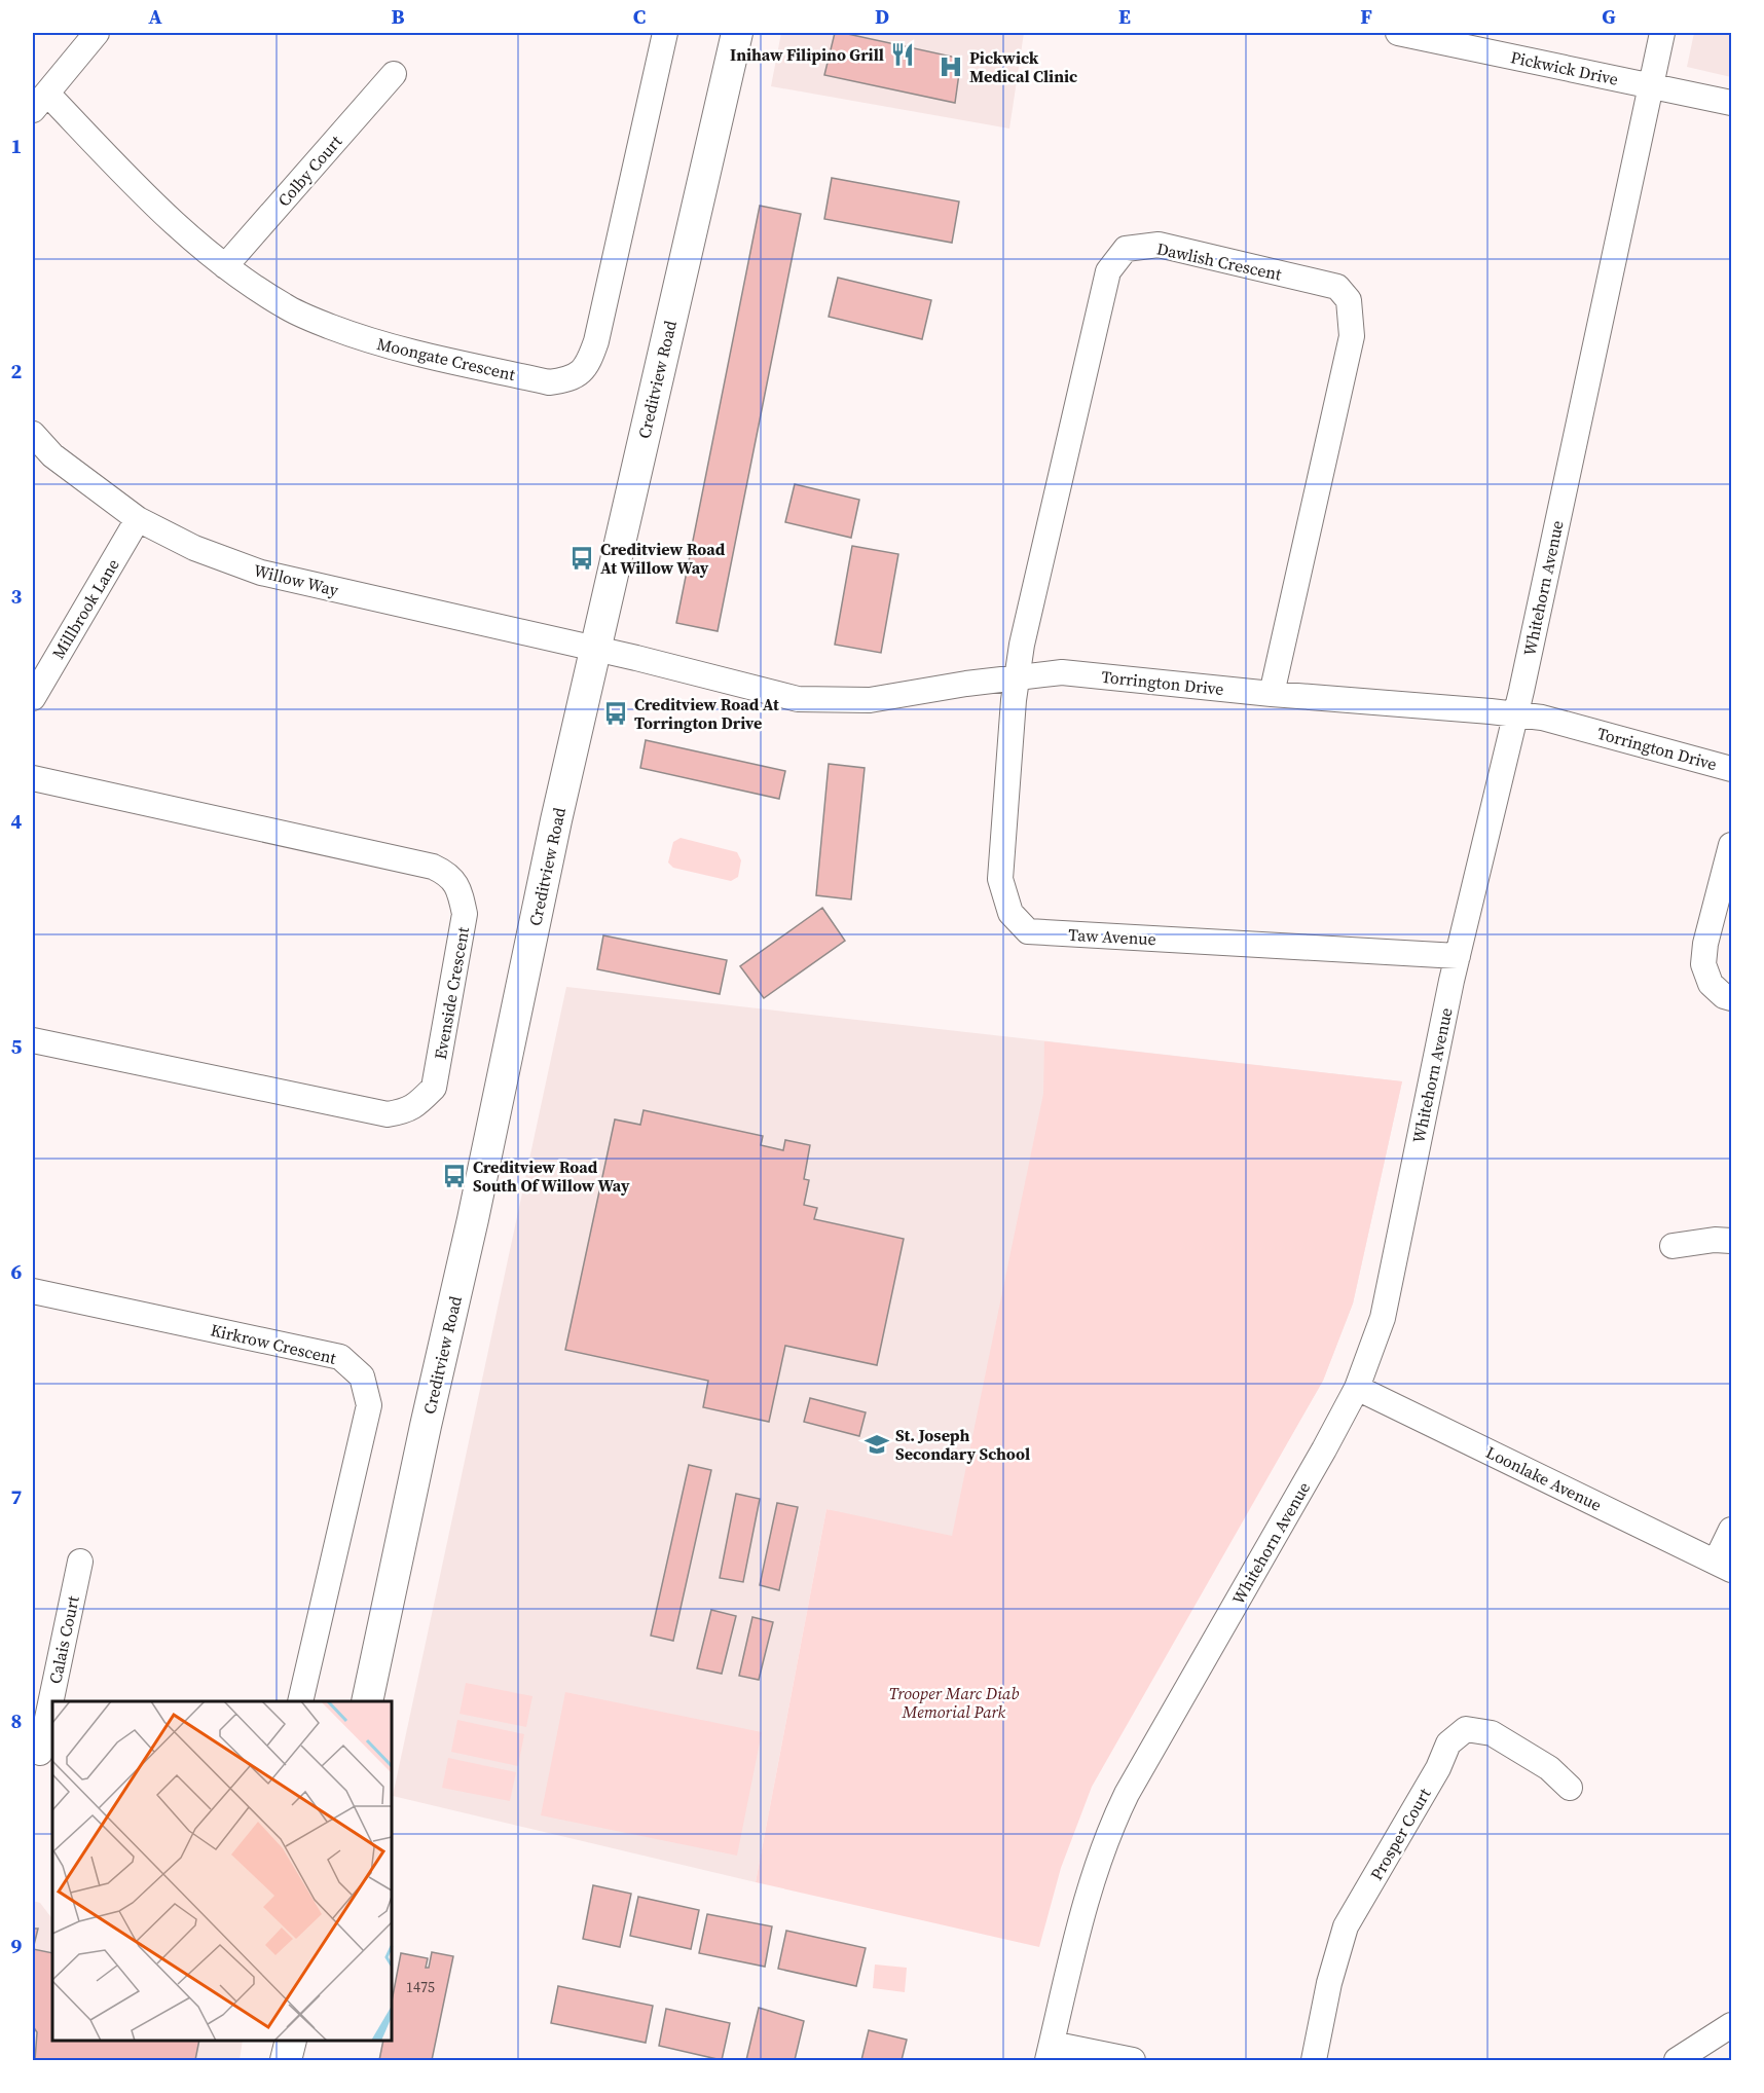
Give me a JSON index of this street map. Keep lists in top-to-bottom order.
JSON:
{
  "streets": {
    "main road": ["Creditview Road"],
    "street": [
      "Pickwick Drive",
      "Colby Court",
      "Dawlish Crescent",
      "Moongate Crescent",
      "Willow Way",
      "Whitehorn Avenue",
      "Millbrook Lane",
      "Torrington Drive",
      "Taw Avenue",
      "Evenside Crescent",
      "Kirkrow Crescent",
      "Loonlake Avenue",
      "Calais Court",
      "Prosper Court"
    ]
  },
  "crossings": [
    ["Pickwick Drive", "Whitehorn Avenue"],
    ["Colby Court", "Moongate Crescent"],
    ["Dawlish Crescent", "Torrington Drive"],
    ["Dawlish Crescent", "Taw Avenue"],
    ["Creditview Road", "Willow Way"],
    ["Creditview Road", "Torrington Drive"],
    ["Willow Way", "Millbrook Lane"],
    ["Willow Way", "Torrington Drive"],
    ["Whitehorn Avenue", "Torrington Drive"],
    ["Whitehorn Avenue", "Taw Avenue"],
    ["Whitehorn Avenue", "Loonlake Avenue"],
    ["Torrington Drive", "Taw Avenue"]
  ],
  "parks": ["Trooper Marc Diab Memorial Park"],
  "places": {
    "restaurant": ["Inihaw Filipino Grill"],
    "hospital": ["Pickwick Medical Clinic"],
    "bus stop": ["Creditview Road At Willow Way", "Creditview Road At Torrington Drive", "Creditview Road South Of Willow Way"],
    "school or university": ["St. Joseph Secondary School"]
  },
  "house_numbers": ["1475"],
  "grid": {
    "columns": [
      "A",
      "B",
      "C",
      "D",
      "E",
      "F",
      "G"
    ],
    "rows": [
      "1",
      "2",
      "3",
      "4",
      "5",
      "6",
      "7",
      "8",
      "9"
    ]
  }
}
